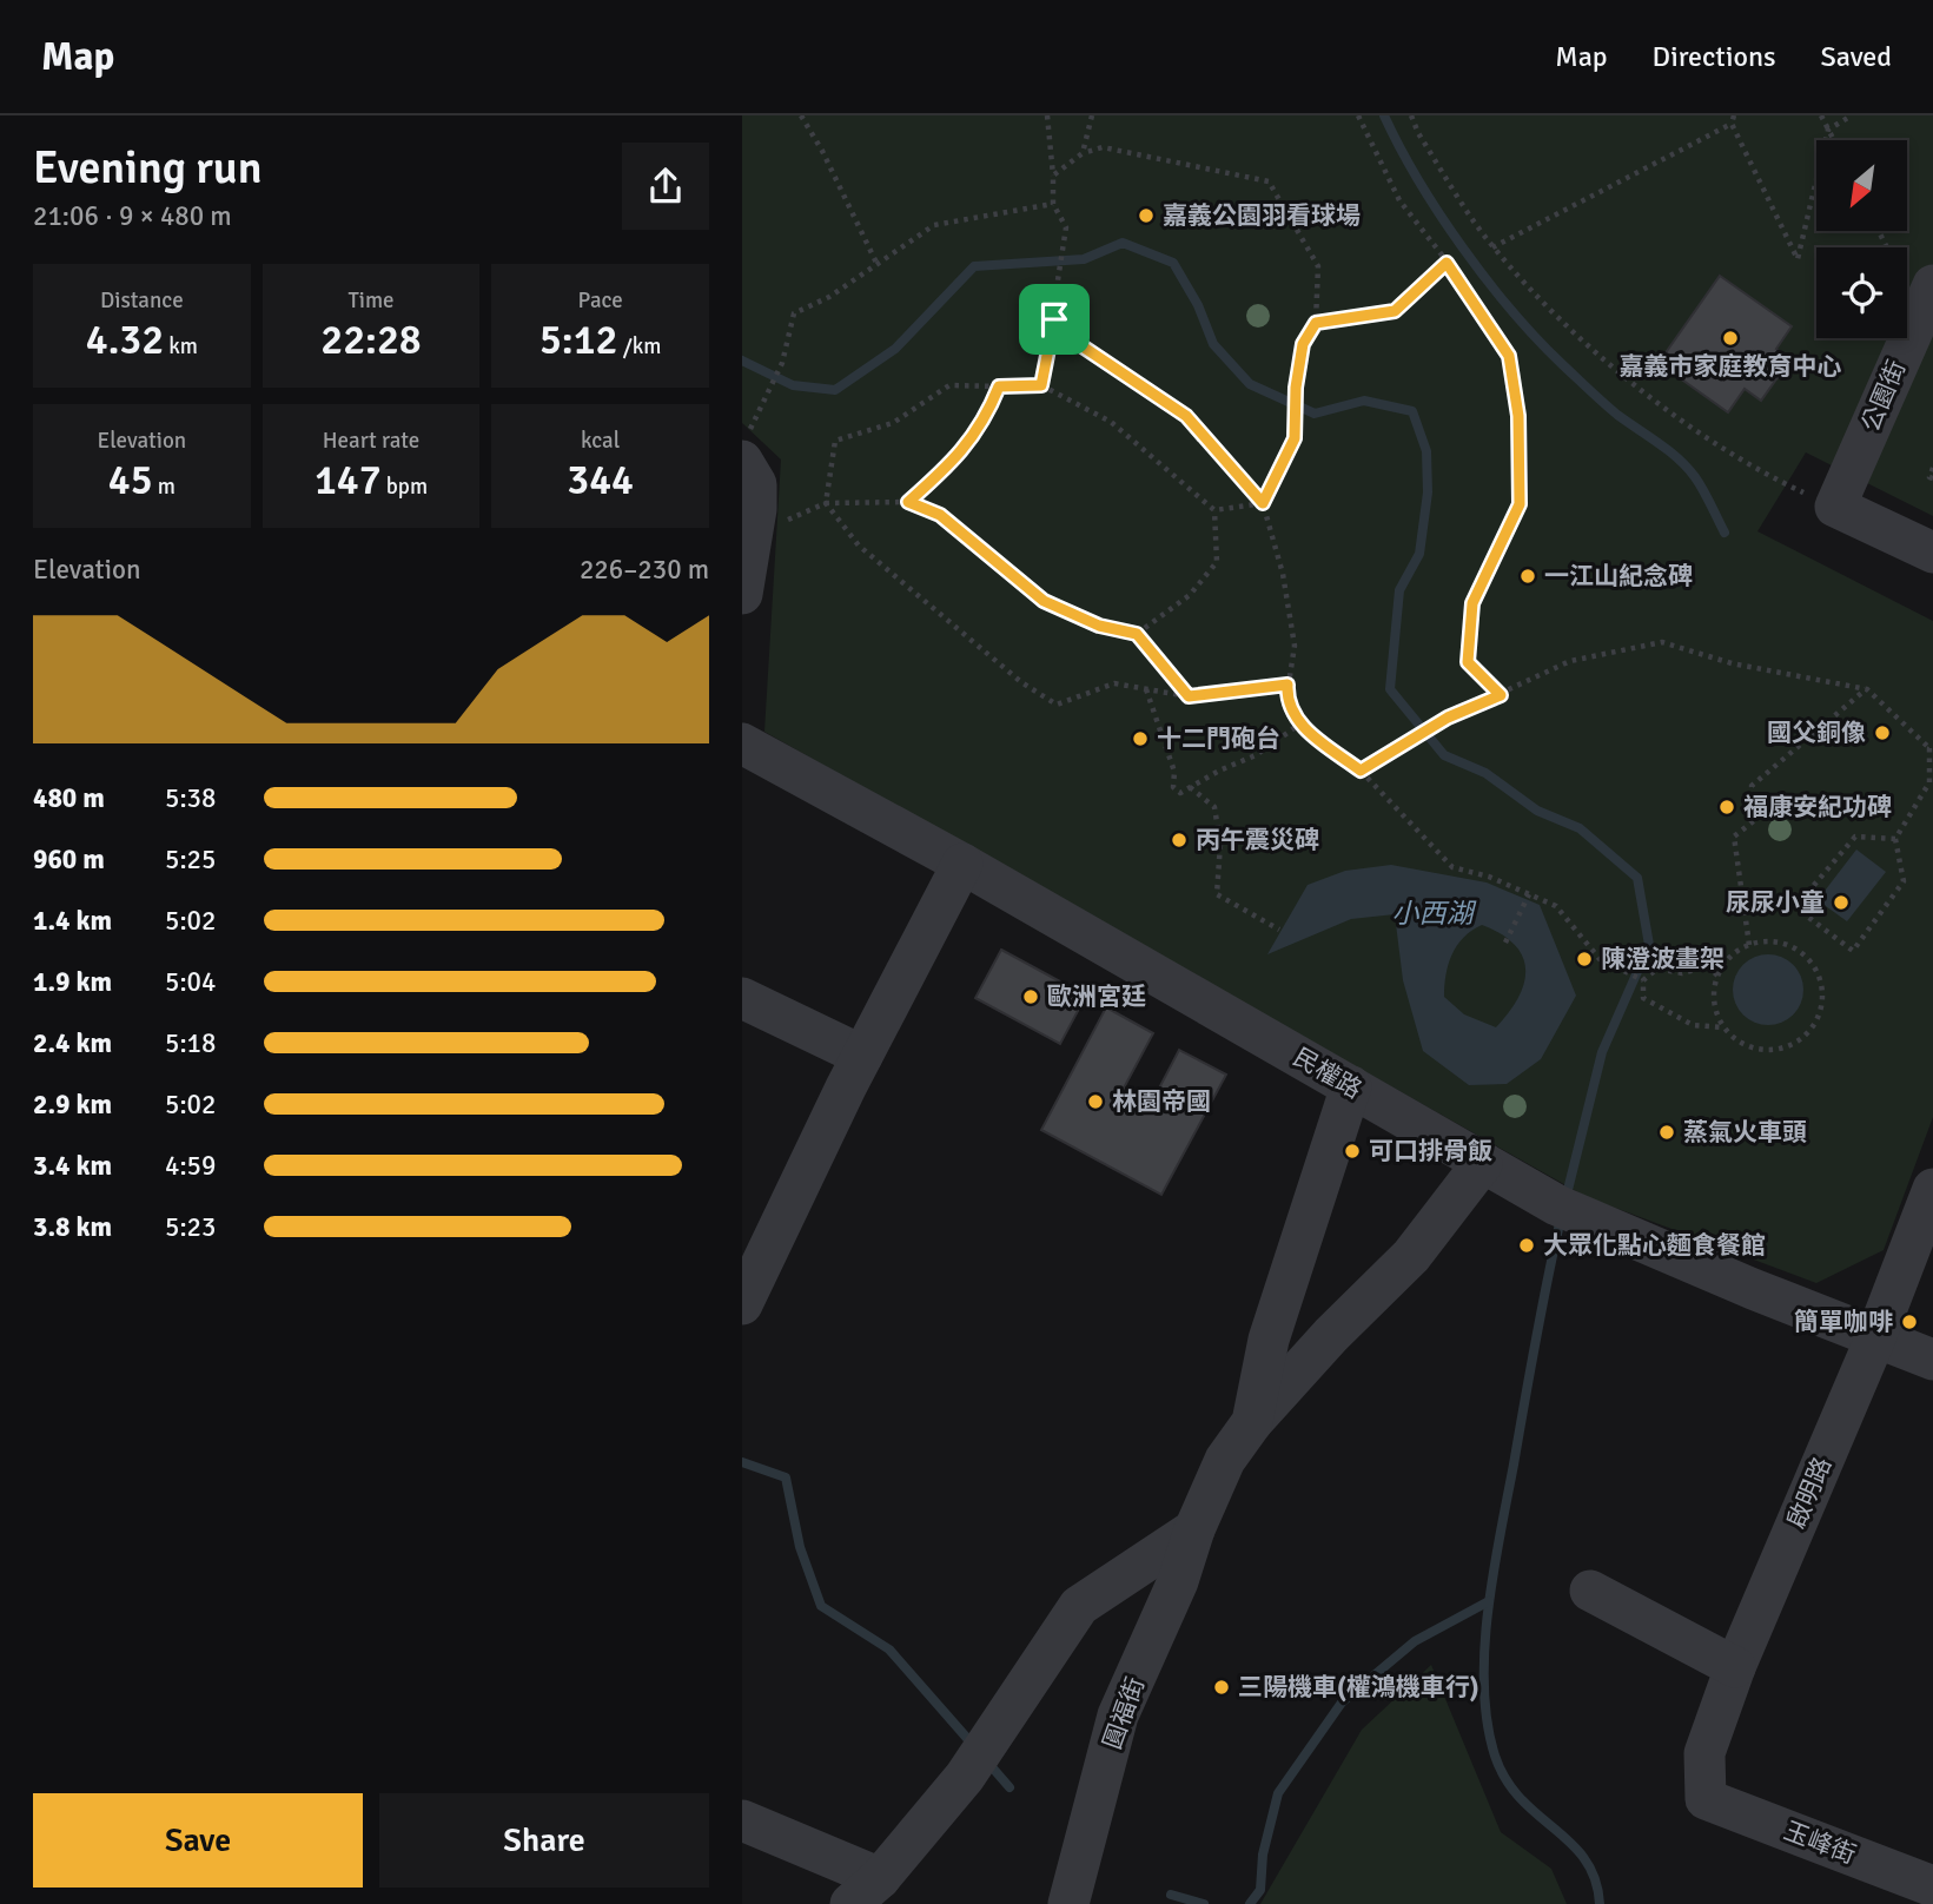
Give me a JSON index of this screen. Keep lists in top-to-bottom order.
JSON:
{
  "streets": {
    "street": [
      "公園街",
      "民權路",
      "啟明路",
      "圓福街",
      "玉峰街"
    ]
  },
  "crossings": [
    ["民權路", "啟明路"],
    ["民權路", "圓福街"],
    ["啟明路", "玉峰街"]
  ],
  "water": ["小西湖"],
  "places": [
    "嘉義公園羽看球場",
    "嘉義市家庭教育中心",
    "一江山紀念碑",
    "國父銅像",
    "十二門砲台",
    "福康安紀功碑",
    "丙午震災碑",
    "尿尿小童",
    "陳澄波畫架",
    "歐洲宮廷",
    "林園帝國",
    "蒸氣火車頭",
    "可口排骨飯",
    "大眾化點心麵食餐館",
    "簡單咖啡",
    "三陽機車(權鴻機車行)"
  ],
  "north": "bottom left",
  "page": {
    "header": "Map",
    "nav": ["Map", "Directions", "Saved"],
    "heading": ["Evening run", "21:06 · 9 × 480 m"],
    "stats": [
      ["Distance", "4.32 km"],
      ["Time", "22:28"],
      ["Pace", "5:12 /km"],
      ["Elevation", "45 m"],
      ["Heart rate", "147 bpm"],
      ["kcal", "344"]
    ],
    "chart": ["Elevation", "226–230 m"],
    "list": [
      {
        "name": "480 m",
        "note": "5:38"
      },
      {
        "name": "960 m",
        "note": "5:25"
      },
      {
        "name": "1.4 km",
        "note": "5:02"
      },
      {
        "name": "1.9 km",
        "note": "5:04"
      },
      {
        "name": "2.4 km",
        "note": "5:18"
      },
      {
        "name": "2.9 km",
        "note": "5:02"
      },
      {
        "name": "3.4 km",
        "note": "4:59"
      },
      {
        "name": "3.8 km",
        "note": "5:23"
      }
    ],
    "buttons": ["Save", "Share"]
  }
}
